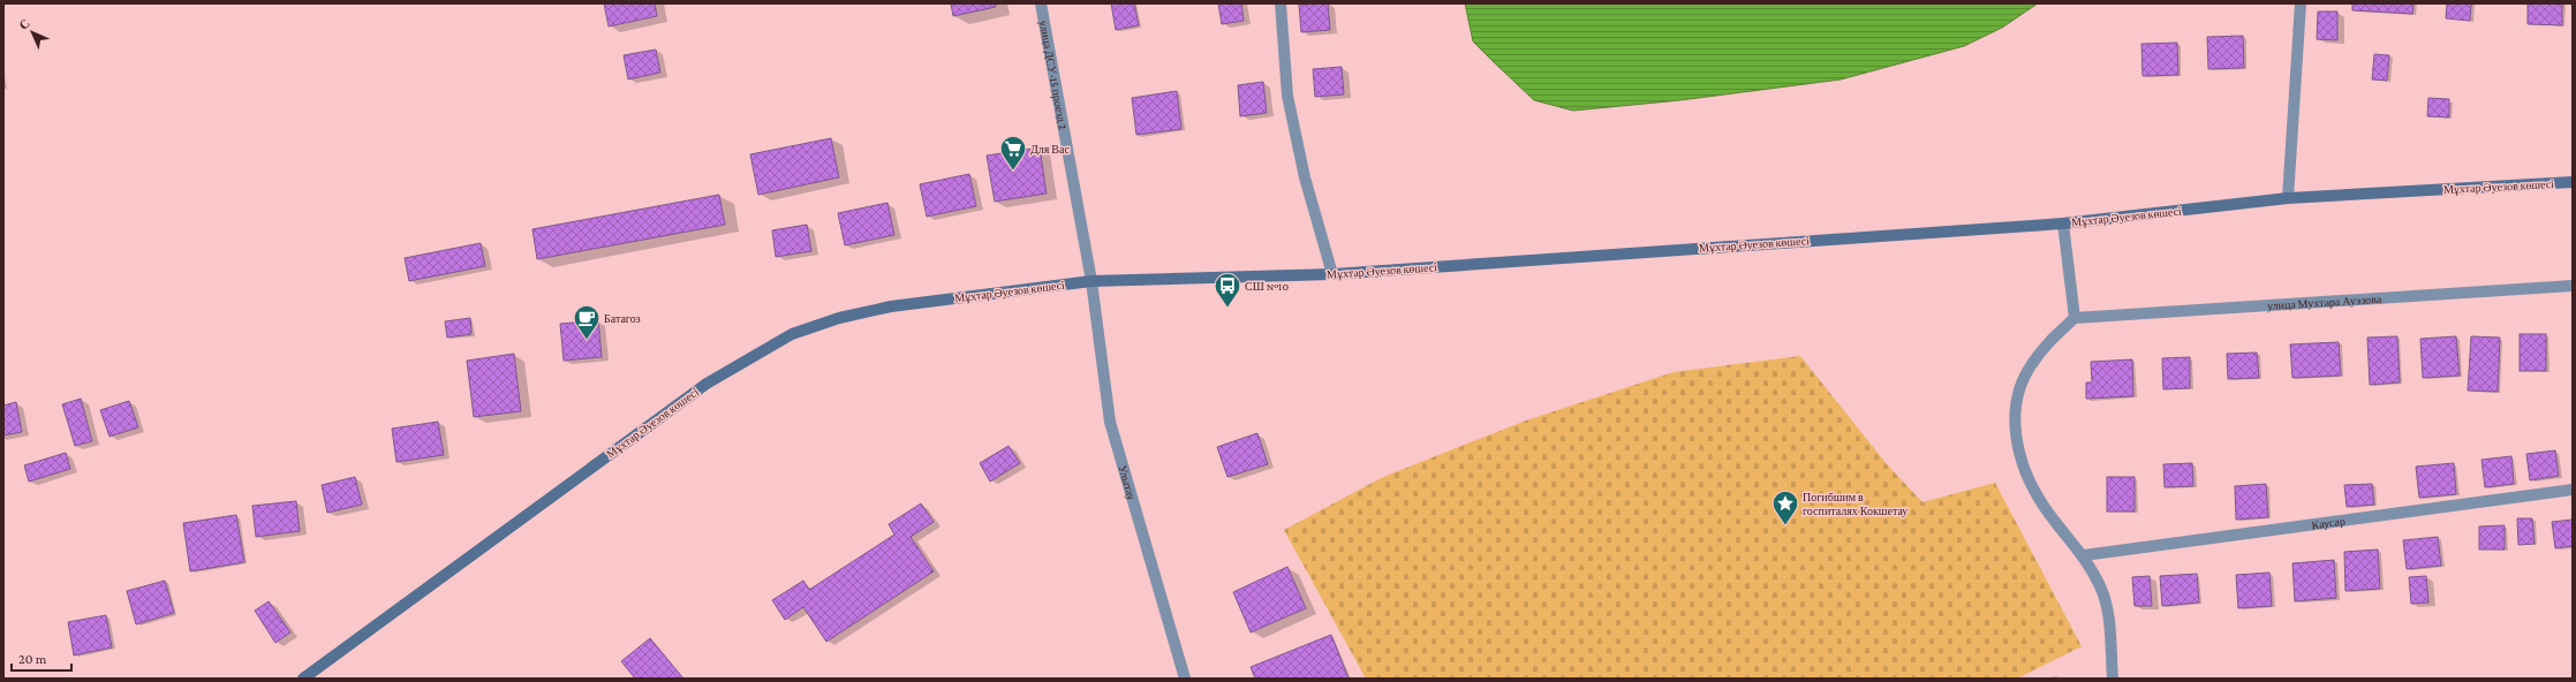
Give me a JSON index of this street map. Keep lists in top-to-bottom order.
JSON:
{
  "streets": {
    "main road": ["Мұхтар Әуезов көшесі"],
    "street": [
      "улица ДСУ-15 проезд 2",
      "улица Мухтара Ауэзова",
      "Улытау",
      "Каусар"
    ]
  },
  "crossings": [
    ["улица ДСУ-15 проезд 2", "Мұхтар Әуезов көшесі"],
    ["улица ДСУ-15 проезд 2", "Улытау"],
    ["Мұхтар Әуезов көшесі", "Улытау"]
  ],
  "places": {
    "supermarket": ["Для Вас"],
    "bus stop": ["СШ №10"],
    "cafe": ["Батагоз"],
    "place": ["Погибшим в госпиталях Кокшетау"]
  },
  "scale_bar": "20 m",
  "north": "top left"
}
